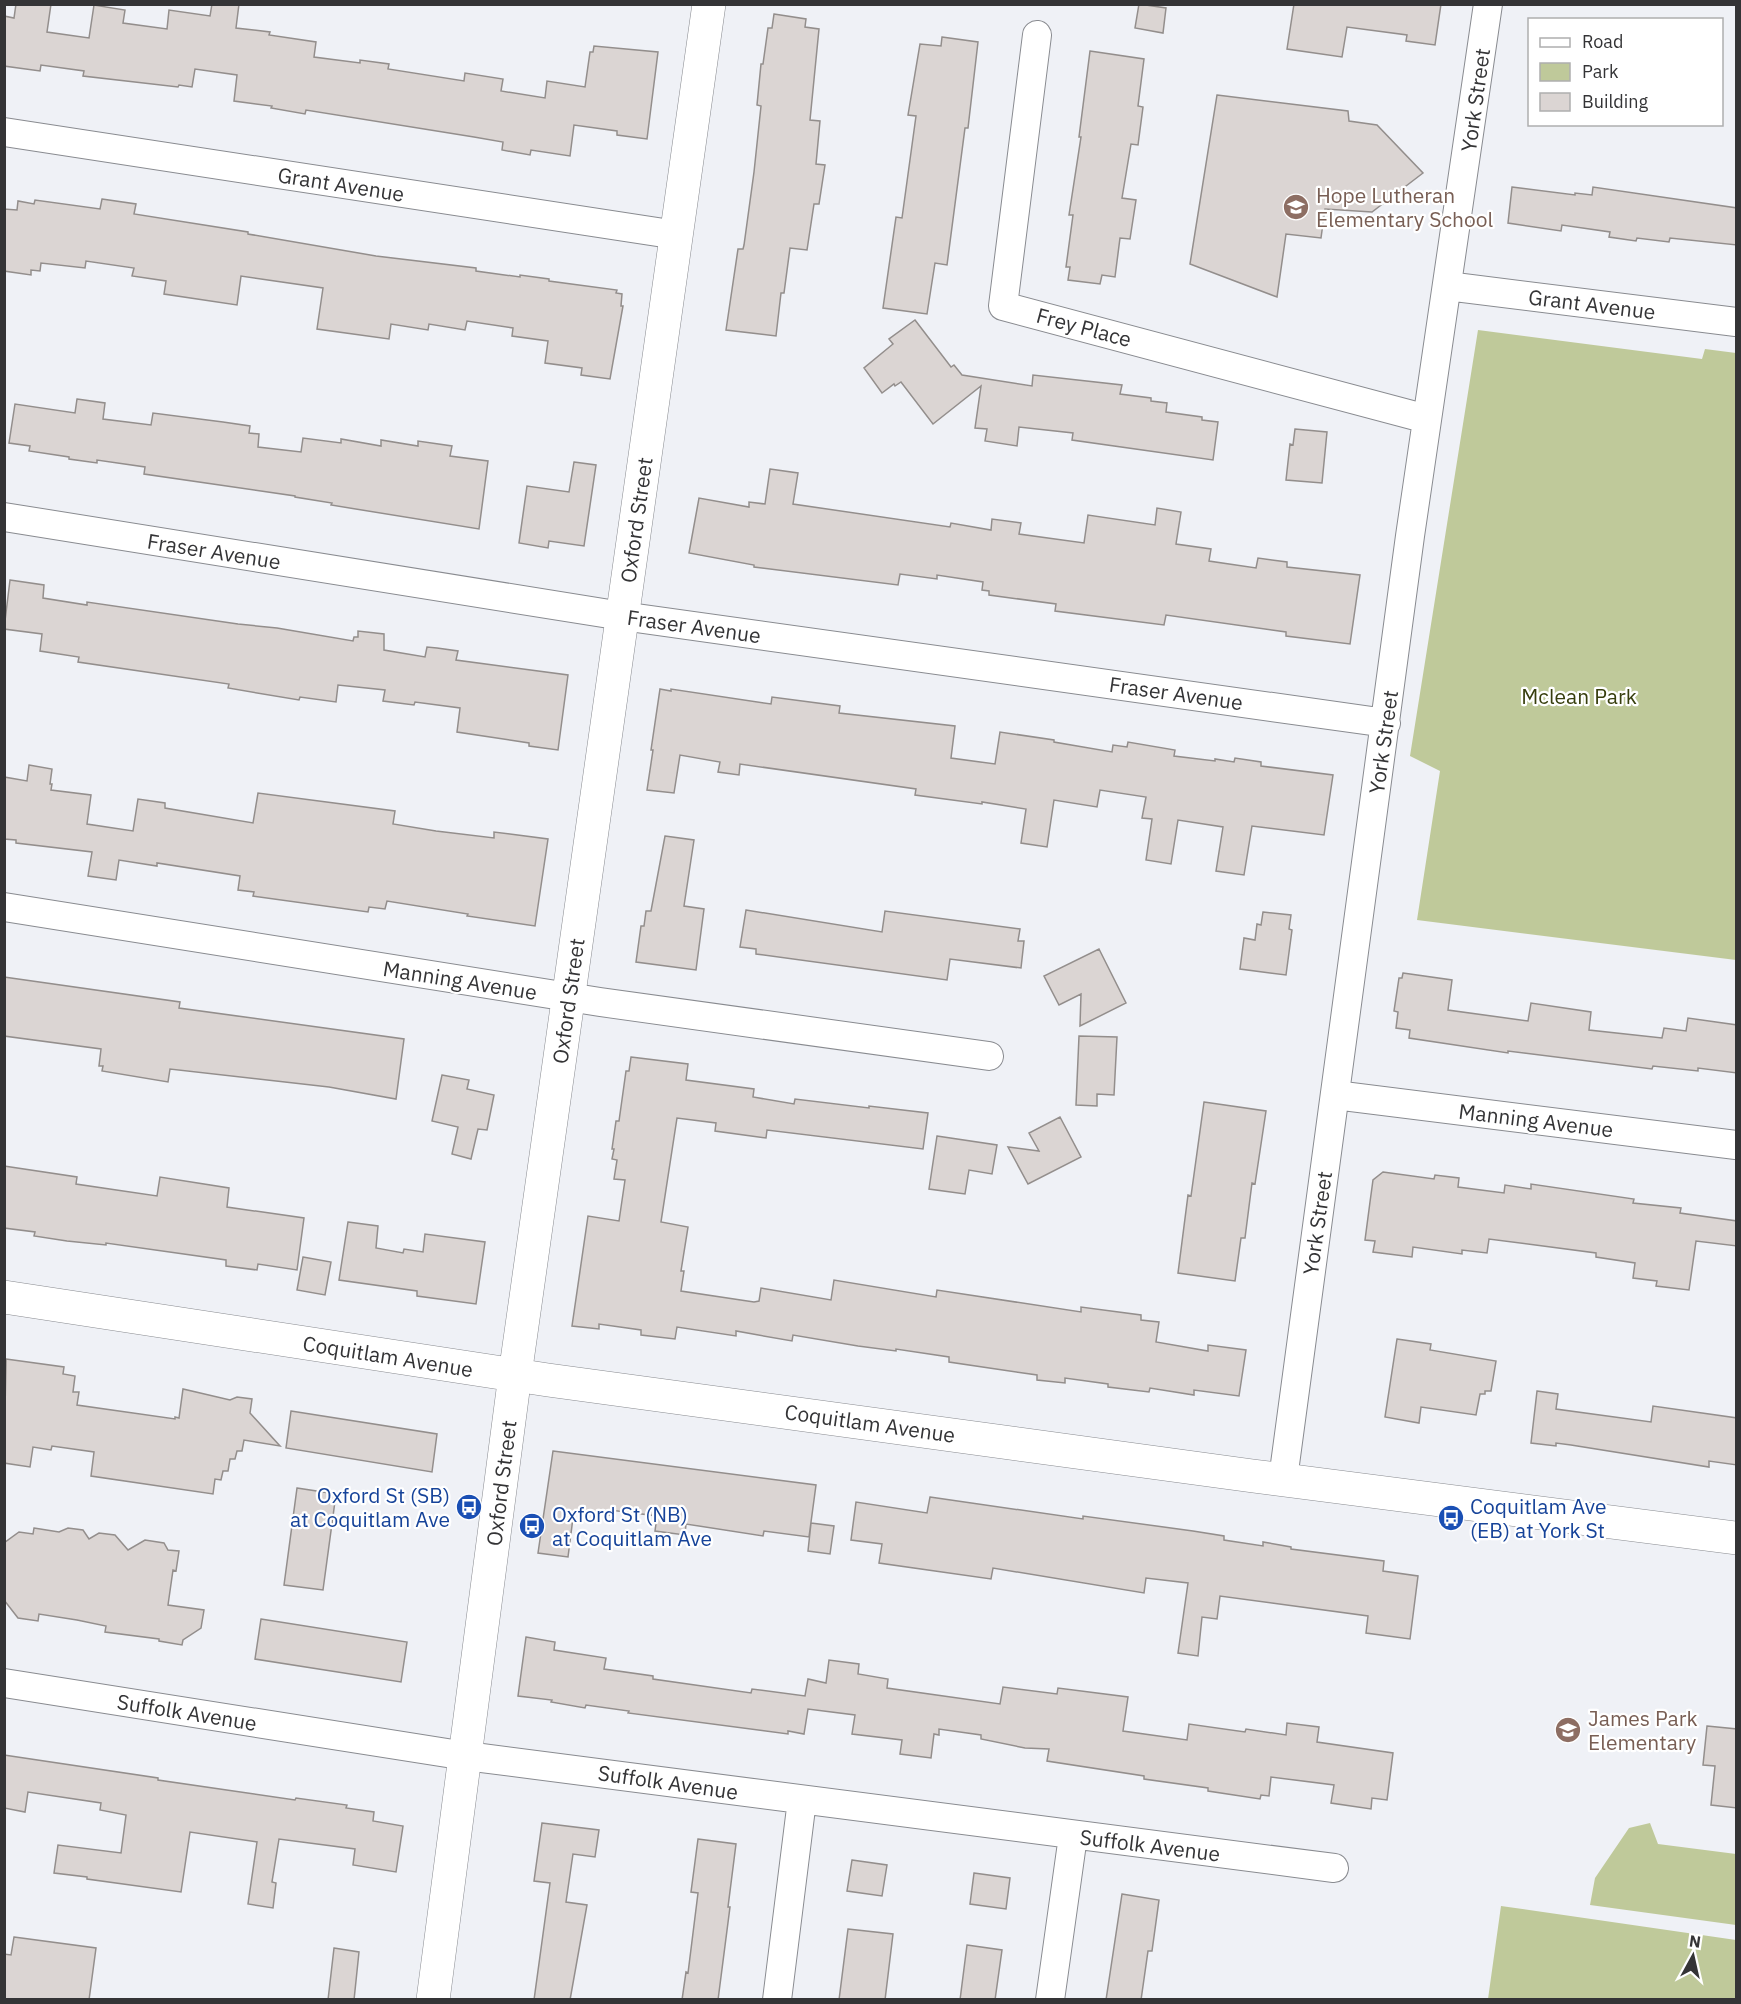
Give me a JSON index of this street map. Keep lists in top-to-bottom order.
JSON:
{
  "streets": {
    "main road": ["Oxford Street", "Coquitlam Avenue"],
    "street": [
      "York Street",
      "Grant Avenue",
      "Frey Place",
      "Fraser Avenue",
      "Manning Avenue",
      "Suffolk Avenue"
    ]
  },
  "crossings": [
    ["York Street", "Grant Avenue"],
    ["York Street", "Frey Place"],
    ["York Street", "Fraser Avenue"],
    ["York Street", "Manning Avenue"],
    ["York Street", "Coquitlam Avenue"],
    ["Grant Avenue", "Oxford Street"],
    ["Oxford Street", "Fraser Avenue"],
    ["Oxford Street", "Manning Avenue"],
    ["Oxford Street", "Coquitlam Avenue"],
    ["Oxford Street", "Suffolk Avenue"]
  ],
  "parks": ["Mclean Park"],
  "places": {
    "school or university": ["Hope Lutheran Elementary School", "James Park Elementary"],
    "bus stop": ["Oxford St (SB) at Coquitlam Ave", "Coquitlam Ave (EB) at York St", "Oxford St (NB) at Coquitlam Ave"]
  },
  "legend": ["Road", "Park", "Building"],
  "north": "top"
}
